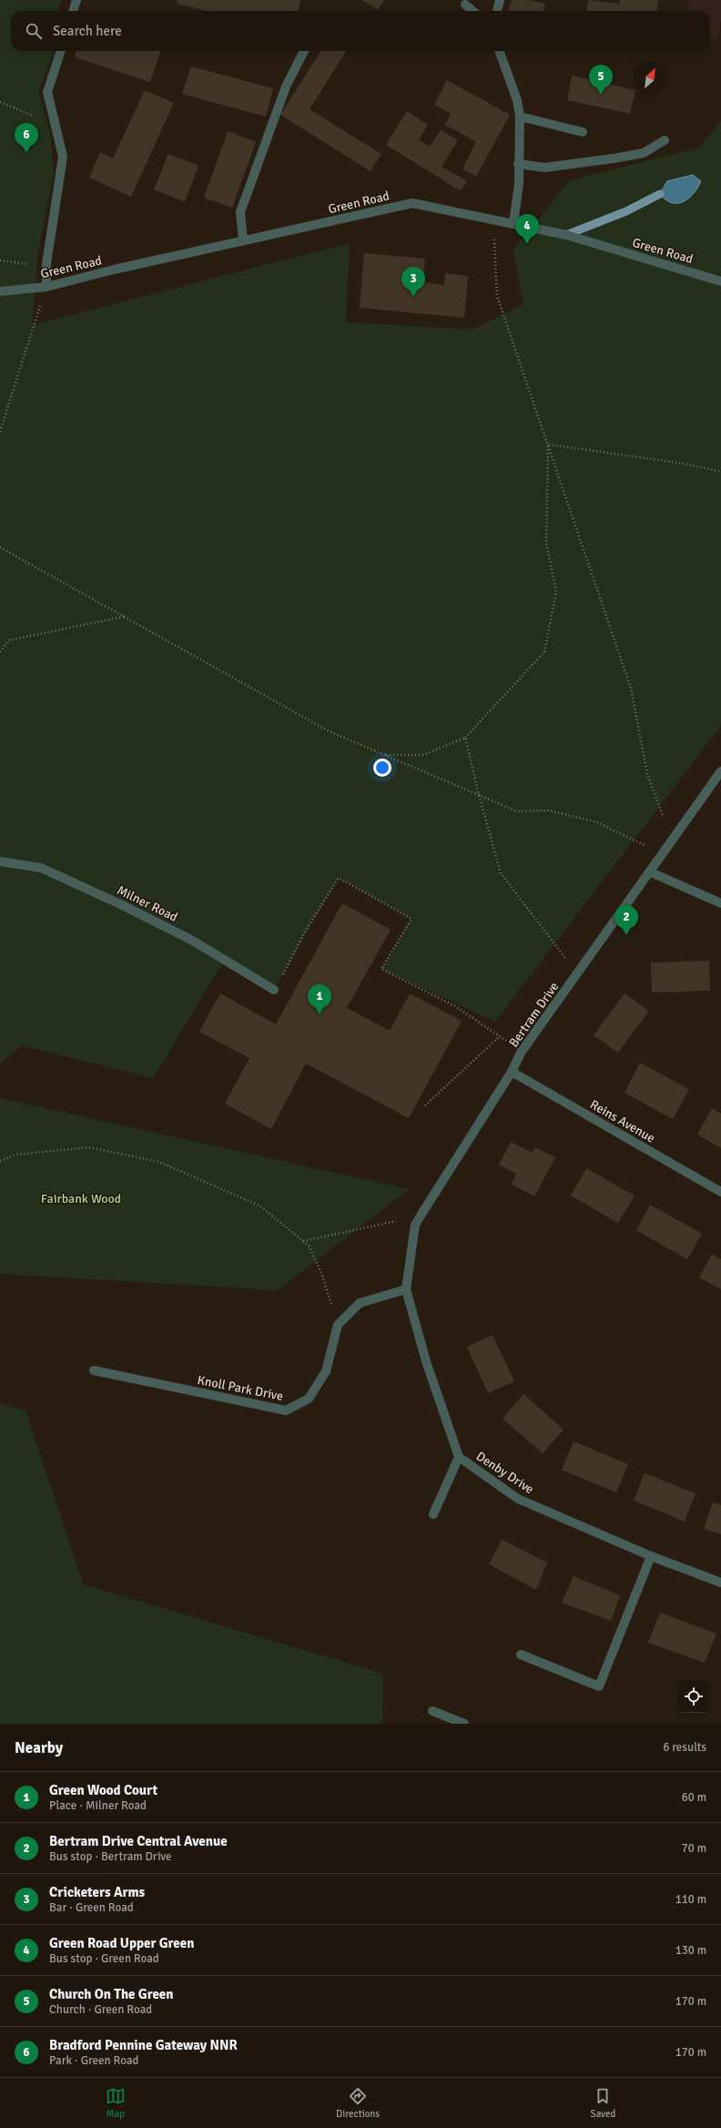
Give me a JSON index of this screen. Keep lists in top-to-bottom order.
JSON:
{
  "streets": {
    "street": [
      "Green Road",
      "Milner Road",
      "Bertram Drive",
      "Reins Avenue",
      "Knoll Park Drive",
      "Denby Drive"
    ]
  },
  "crossings": [
    ["Bertram Drive", "Reins Avenue"],
    ["Bertram Drive", "Denby Drive"]
  ],
  "parks": ["Fairbank Wood"],
  "north": "top right",
  "page": {
    "search": "Search here",
    "pins": [
      "5",
      "6",
      "4",
      "3",
      "2",
      "1"
    ],
    "heading": ["Nearby", "6 results"],
    "list": [
      {
        "mark": "1",
        "name": "Green Wood Court",
        "note": "Place · Milner Road",
        "value": "60 m"
      },
      {
        "mark": "2",
        "name": "Bertram Drive Central Avenue",
        "note": "Bus stop · Bertram Drive",
        "value": "70 m"
      },
      {
        "mark": "3",
        "name": "Cricketers Arms",
        "note": "Bar · Green Road",
        "value": "110 m"
      },
      {
        "mark": "4",
        "name": "Green Road Upper Green",
        "note": "Bus stop · Green Road",
        "value": "130 m"
      },
      {
        "mark": "5",
        "name": "Church On The Green",
        "note": "Church · Green Road",
        "value": "170 m"
      },
      {
        "mark": "6",
        "name": "Bradford Pennine Gateway NNR",
        "note": "Park · Green Road",
        "value": "170 m"
      }
    ],
    "nav": ["Map", "Directions", "Saved"]
  }
}
